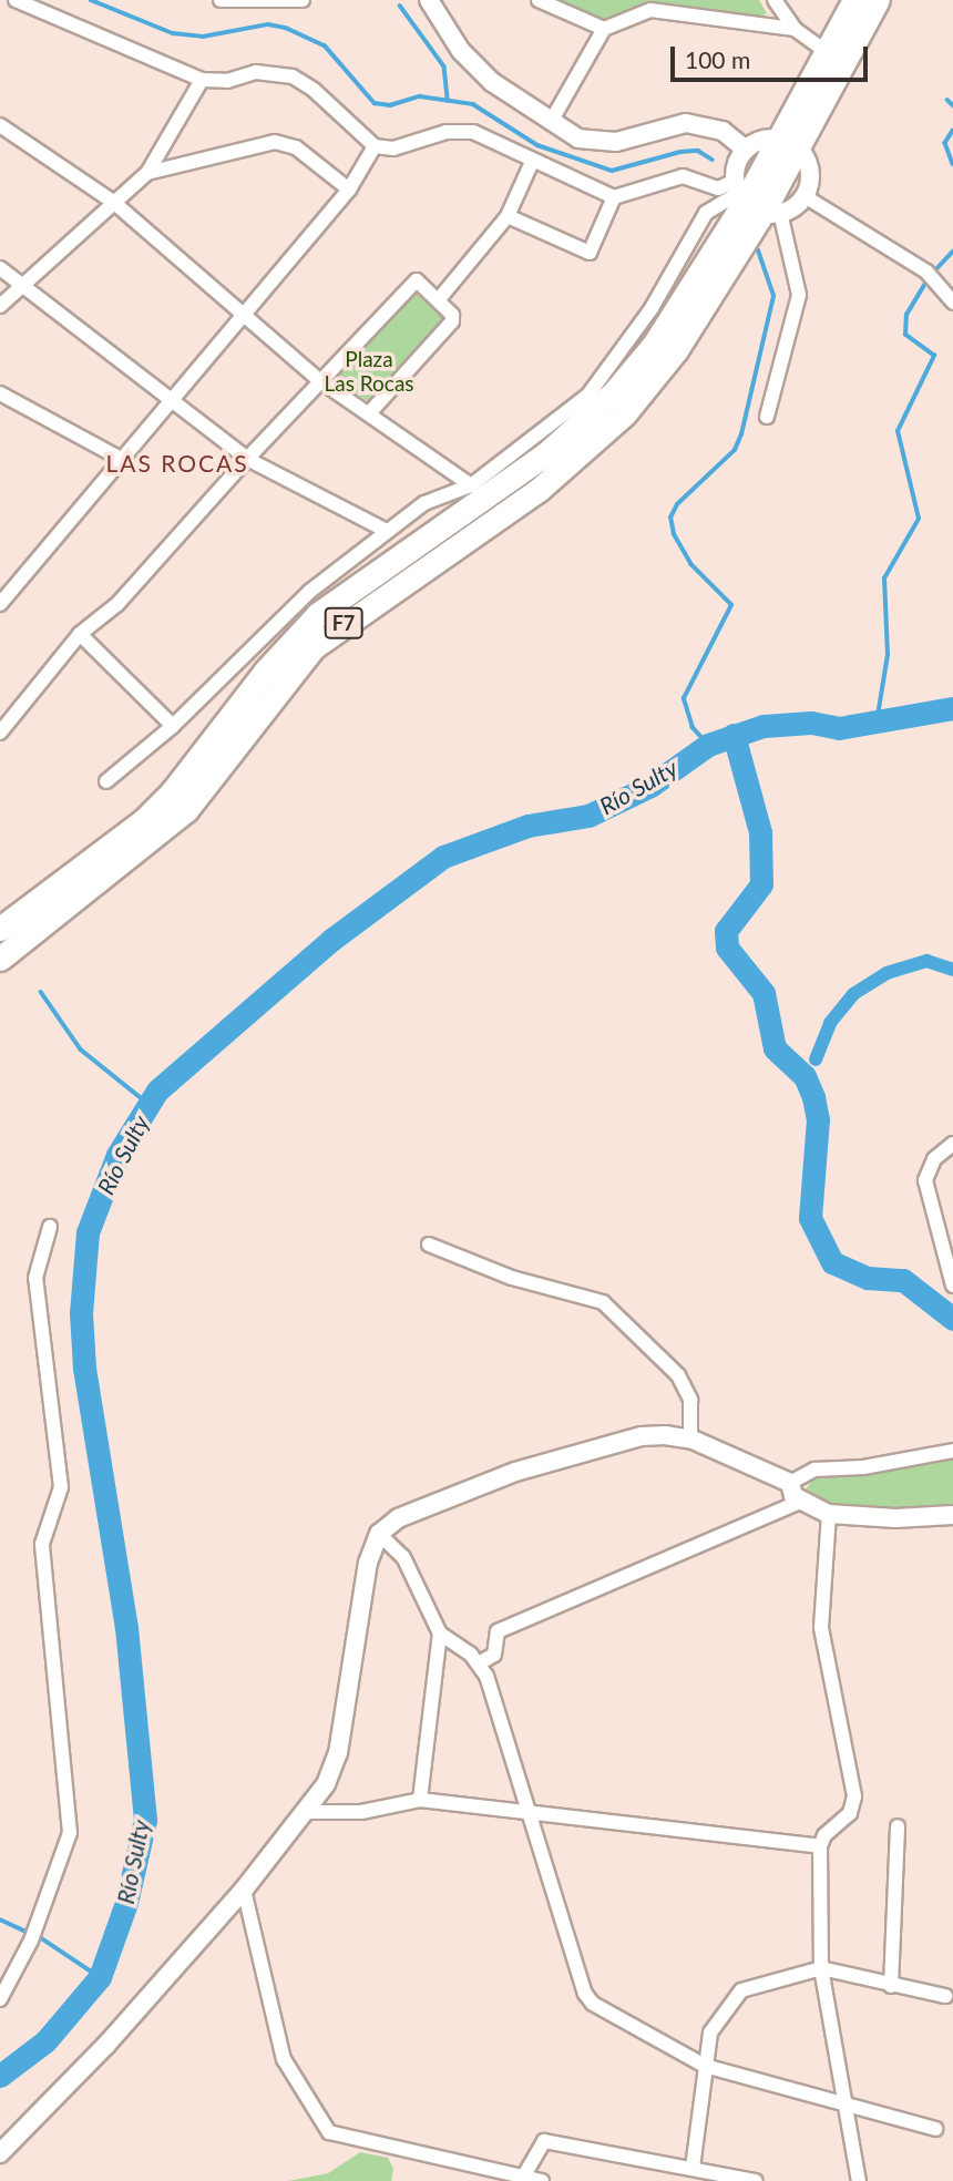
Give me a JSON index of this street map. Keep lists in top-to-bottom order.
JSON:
{
  "streets": {
    "highway": ["F7"]
  },
  "districts": ["LAS ROCAS"],
  "water": ["Río Sulty"],
  "parks": ["Plaza Las Rocas"],
  "scale_bar": "100 m"
}
